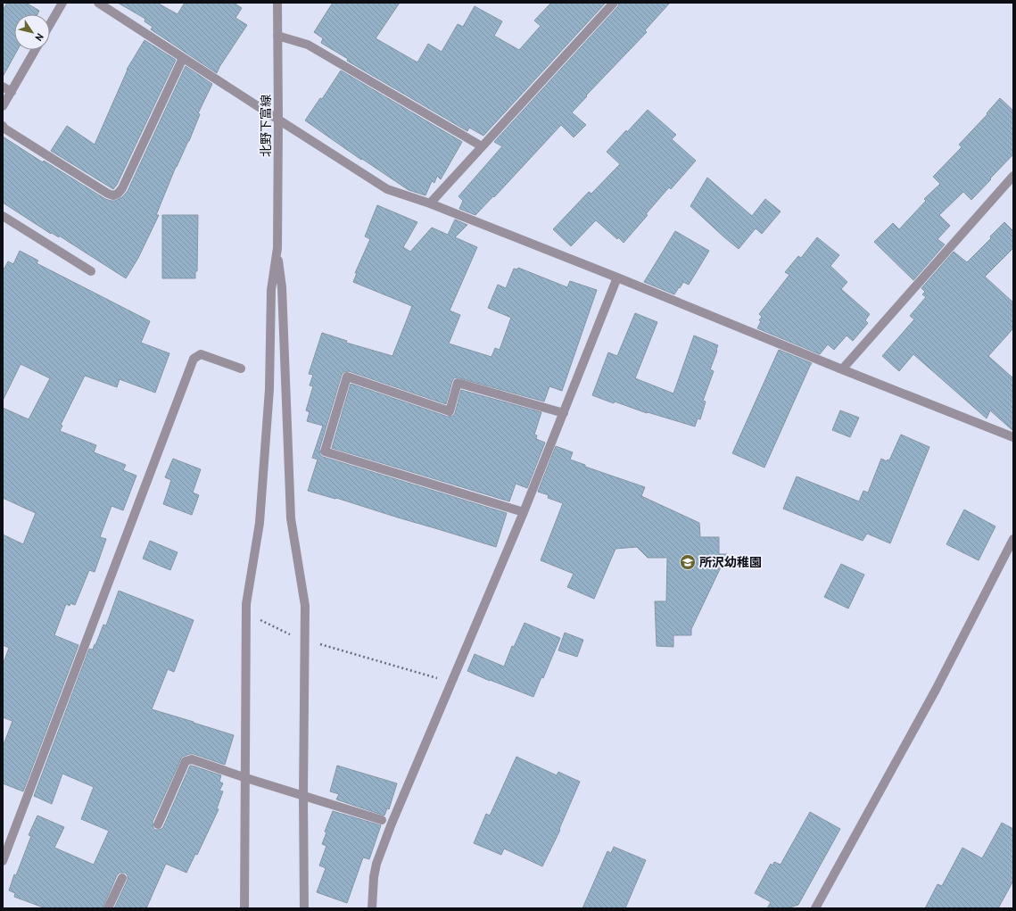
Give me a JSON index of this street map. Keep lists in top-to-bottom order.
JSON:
{
  "streets": {
    "street": ["北野下富線"]
  },
  "places": {
    "school or university": ["所沢幼稚園"]
  },
  "north": "bottom right"
}
